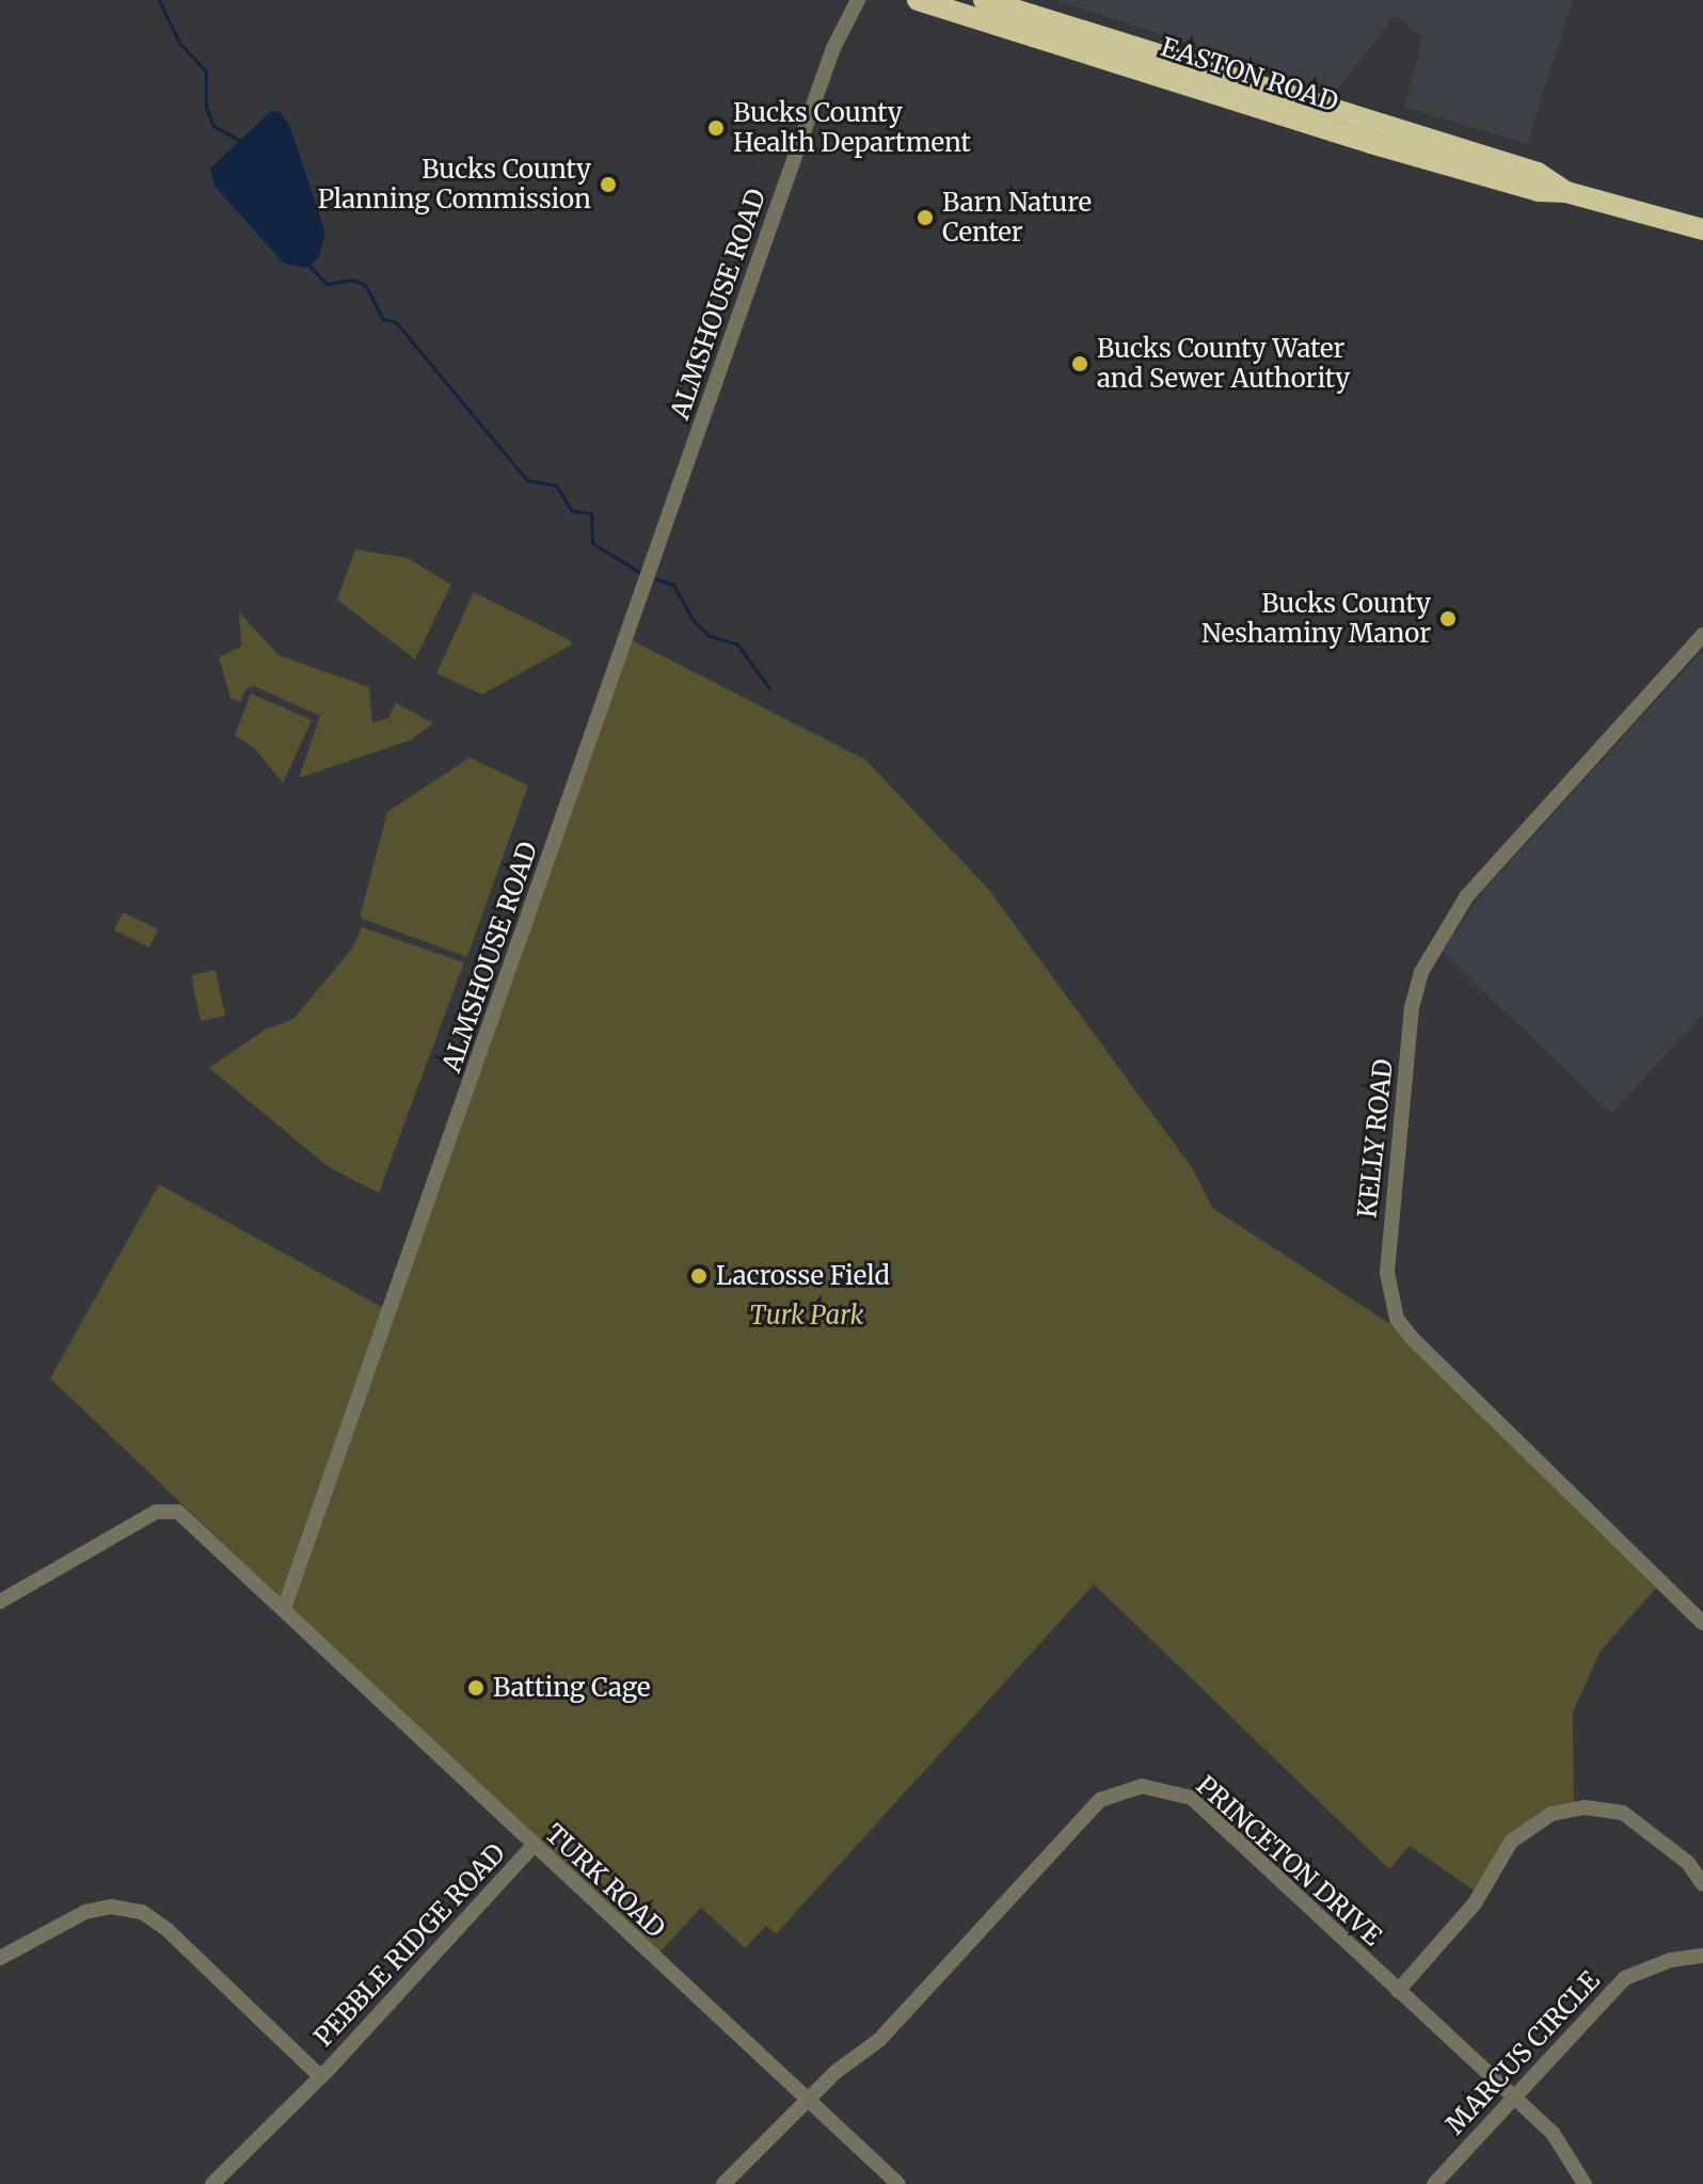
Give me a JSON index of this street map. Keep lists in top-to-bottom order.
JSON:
{
  "streets": {
    "highway": ["EASTON ROAD"],
    "street": [
      "ALMSHOUSE ROAD",
      "KELLY ROAD",
      "PRINCETON DRIVE",
      "TURK ROAD",
      "PEBBLE RIDGE ROAD",
      "MARCUS CIRCLE"
    ]
  },
  "crossings": [
    ["ALMSHOUSE ROAD", "TURK ROAD"],
    ["PRINCETON DRIVE", "TURK ROAD"],
    ["PRINCETON DRIVE", "MARCUS CIRCLE"],
    ["TURK ROAD", "PEBBLE RIDGE ROAD"]
  ],
  "parks": ["Turk Park"],
  "places": [
    "Bucks County Health Department",
    "Bucks County Planning Commission",
    "Barn Nature Center",
    "Bucks County Water and Sewer Authority",
    "Bucks County Neshaminy Manor",
    "Lacrosse Field",
    "Batting Cage"
  ]
}
